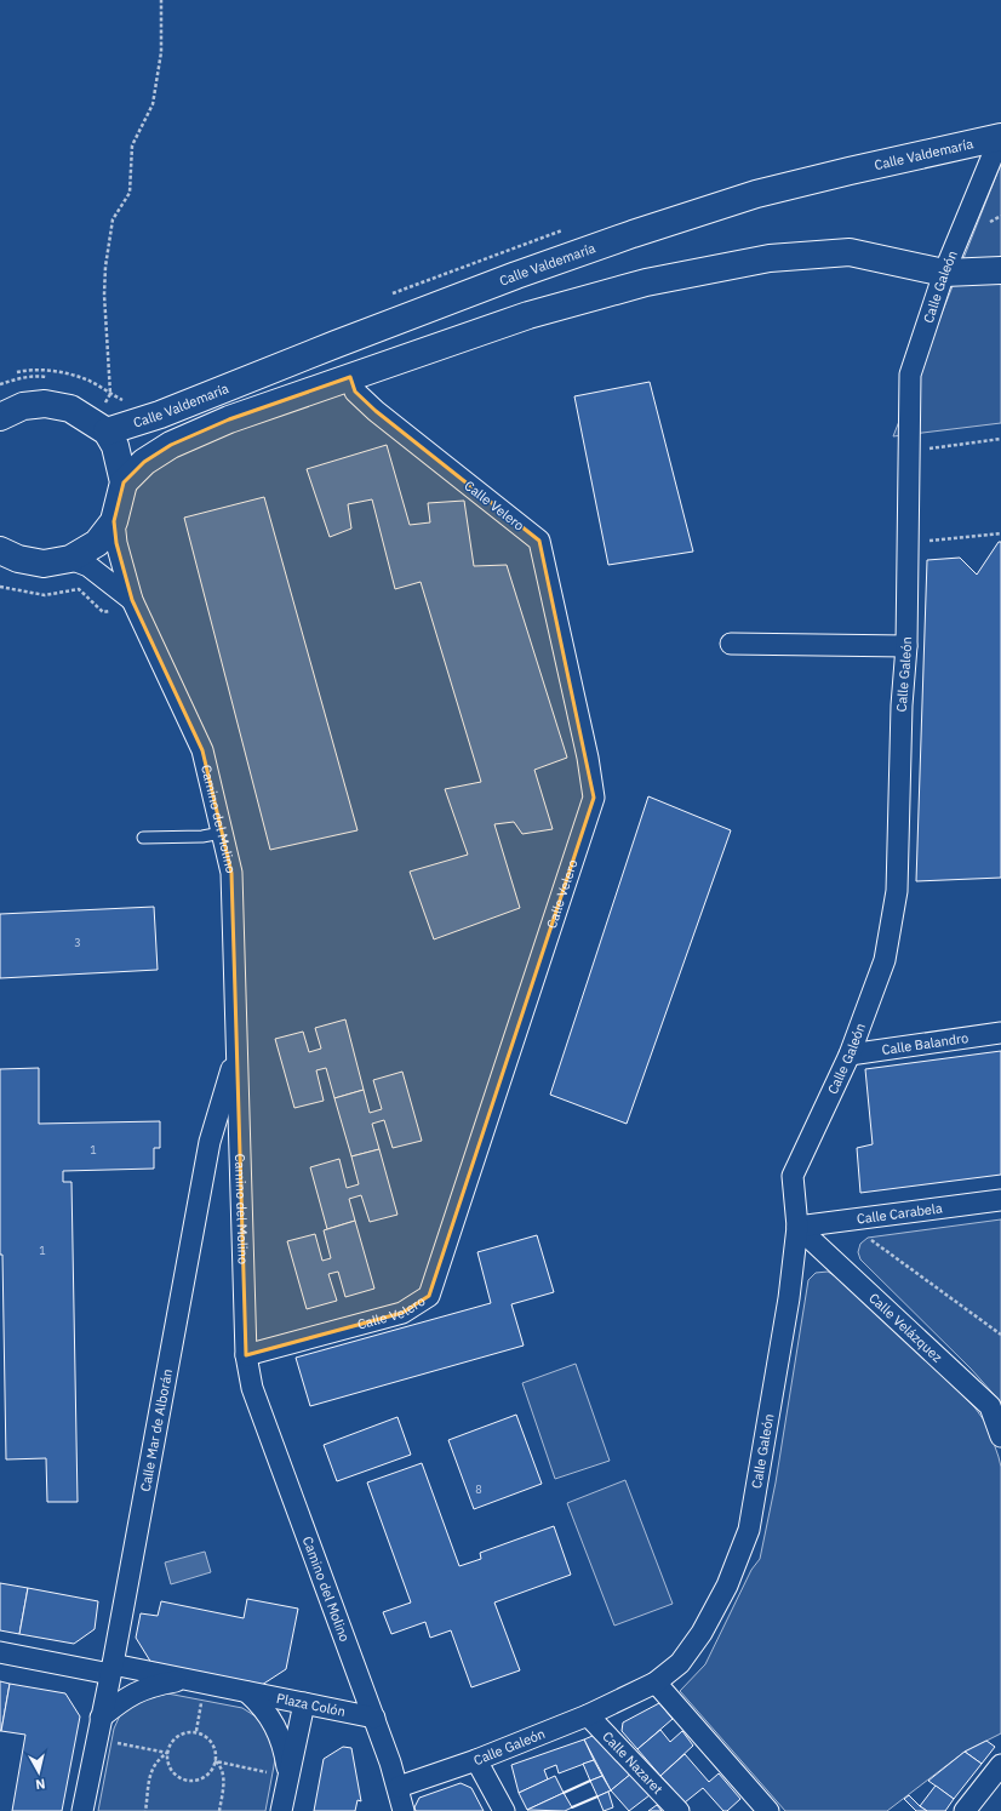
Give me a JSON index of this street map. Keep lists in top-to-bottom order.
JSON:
{
  "streets": {
    "main road": ["Calle Valdemaría"],
    "street": [
      "Calle Galeón",
      "Calle Velero",
      "Camino del Molino",
      "Calle Balandro",
      "Calle Carabela",
      "Calle Velázquez",
      "Calle Mar de Alborán",
      "Plaza Colón",
      "Calle Nazaret"
    ]
  },
  "crossings": [
    ["Calle Valdemaría", "Calle Galeón"],
    ["Calle Galeón", "Camino del Molino"],
    ["Calle Galeón", "Calle Balandro"],
    ["Calle Galeón", "Calle Carabela"],
    ["Calle Galeón", "Calle Velázquez"],
    ["Calle Galeón", "Calle Nazaret"],
    ["Calle Velero", "Camino del Molino"],
    ["Camino del Molino", "Calle Mar de Alborán"],
    ["Camino del Molino", "Plaza Colón"],
    ["Calle Carabela", "Calle Velázquez"],
    ["Calle Mar de Alborán", "Plaza Colón"]
  ],
  "house_numbers": [
    "3",
    "1",
    "1",
    "8"
  ],
  "north": "bottom"
}
